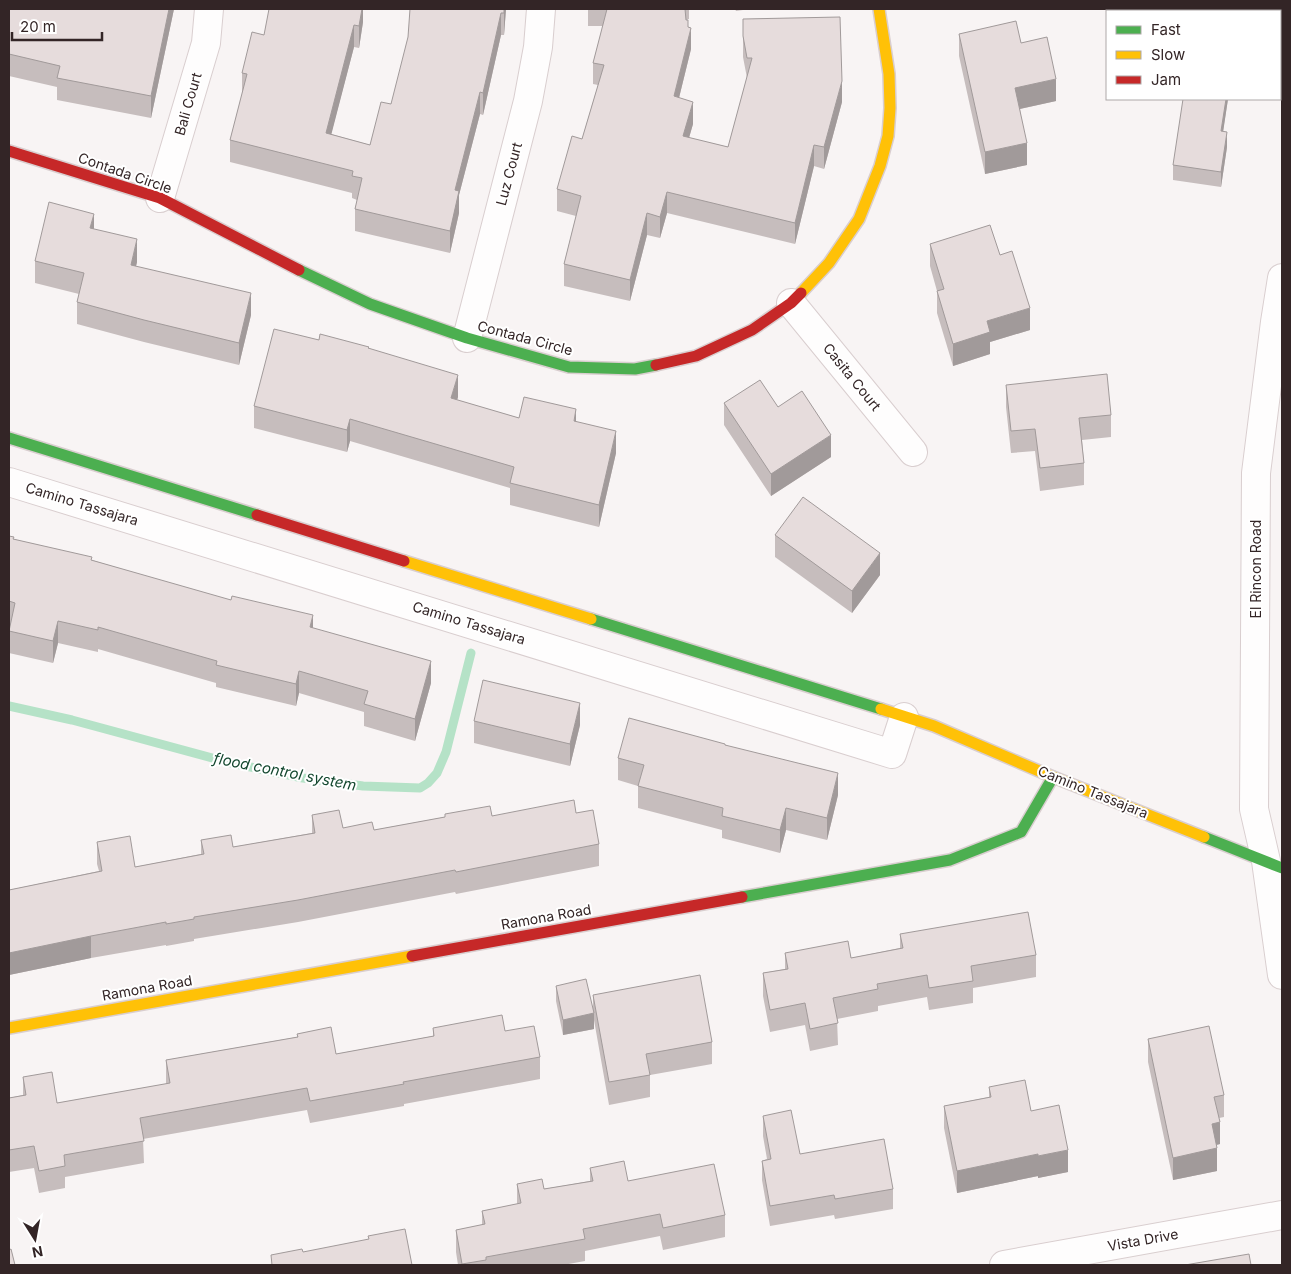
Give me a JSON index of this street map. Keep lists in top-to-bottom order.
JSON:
{
  "streets": {
    "street": [
      "Bali Court",
      "Contada Circle",
      "Luz Court",
      "Casita Court",
      "Camino Tassajara",
      "El Rincon Road",
      "Ramona Road",
      "Vista Drive"
    ]
  },
  "crossings": [
    ["Bali Court", "Contada Circle"],
    ["Contada Circle", "Luz Court"],
    ["Contada Circle", "Casita Court"],
    ["Camino Tassajara", "El Rincon Road"],
    ["Camino Tassajara", "Ramona Road"]
  ],
  "water": ["flood control system"],
  "legend": ["Fast", "Slow", "Jam"],
  "scale_bar": "20 m",
  "north": "bottom"
}
